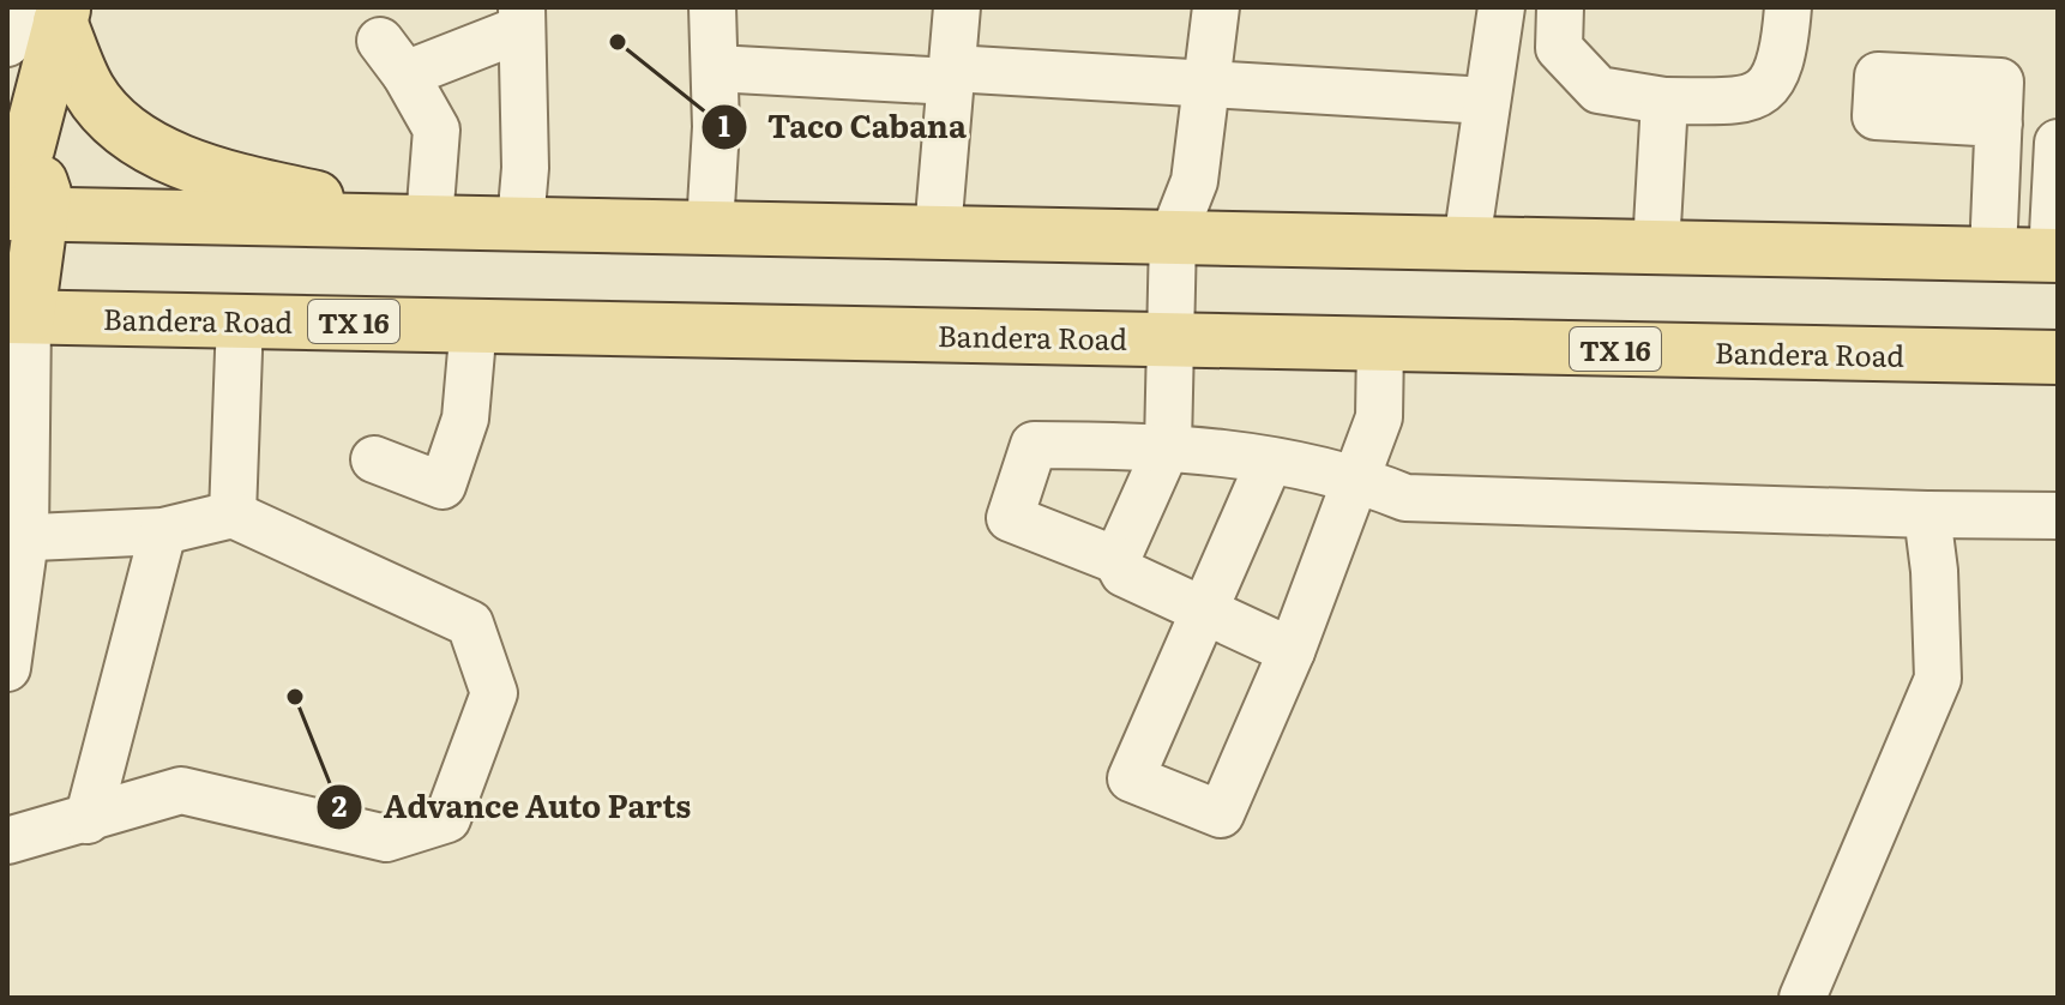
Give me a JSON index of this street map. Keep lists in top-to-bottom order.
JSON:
{
  "streets": {
    "main road": ["Bandera Road", "TX 16"]
  },
  "places": ["Taco Cabana", "Advance Auto Parts"]
}
